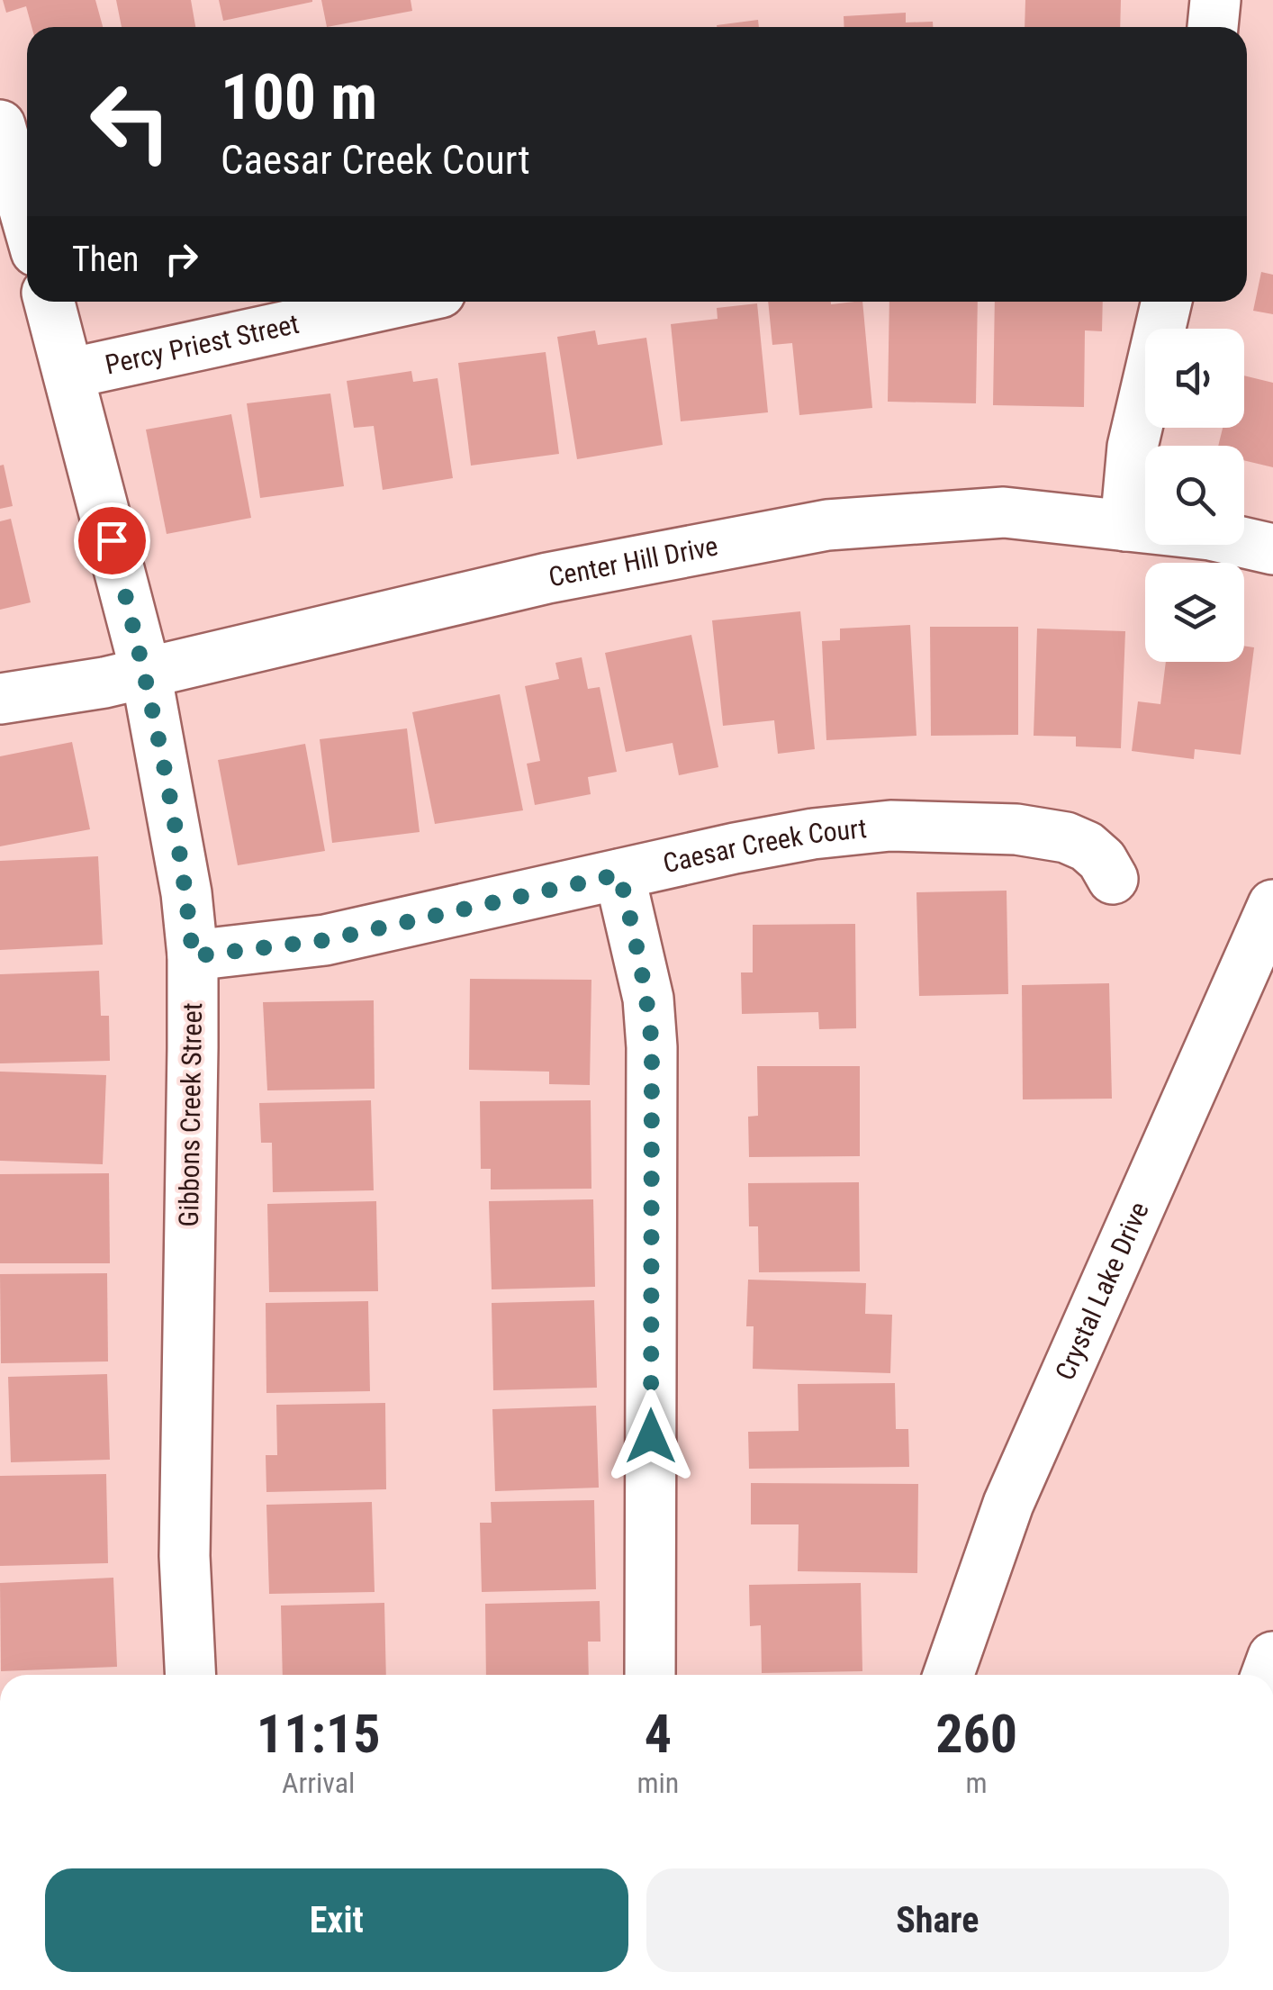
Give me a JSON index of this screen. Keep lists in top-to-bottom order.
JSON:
{
  "streets": {
    "street": [
      "Percy Priest Street",
      "Center Hill Drive",
      "Caesar Creek Court",
      "Gibbons Creek Street",
      "Crystal Lake Drive"
    ]
  },
  "crossings": [
    ["Percy Priest Street", "Gibbons Creek Street"],
    ["Center Hill Drive", "Gibbons Creek Street"],
    ["Caesar Creek Court", "Gibbons Creek Street"]
  ],
  "page": {
    "turn": ["100 m", "Caesar Creek Court"],
    "then": "Then",
    "eta": [
      "11:15",
      "Arrival",
      "4",
      "min",
      "260",
      "m"
    ],
    "buttons": ["Exit", "Share"]
  }
}
